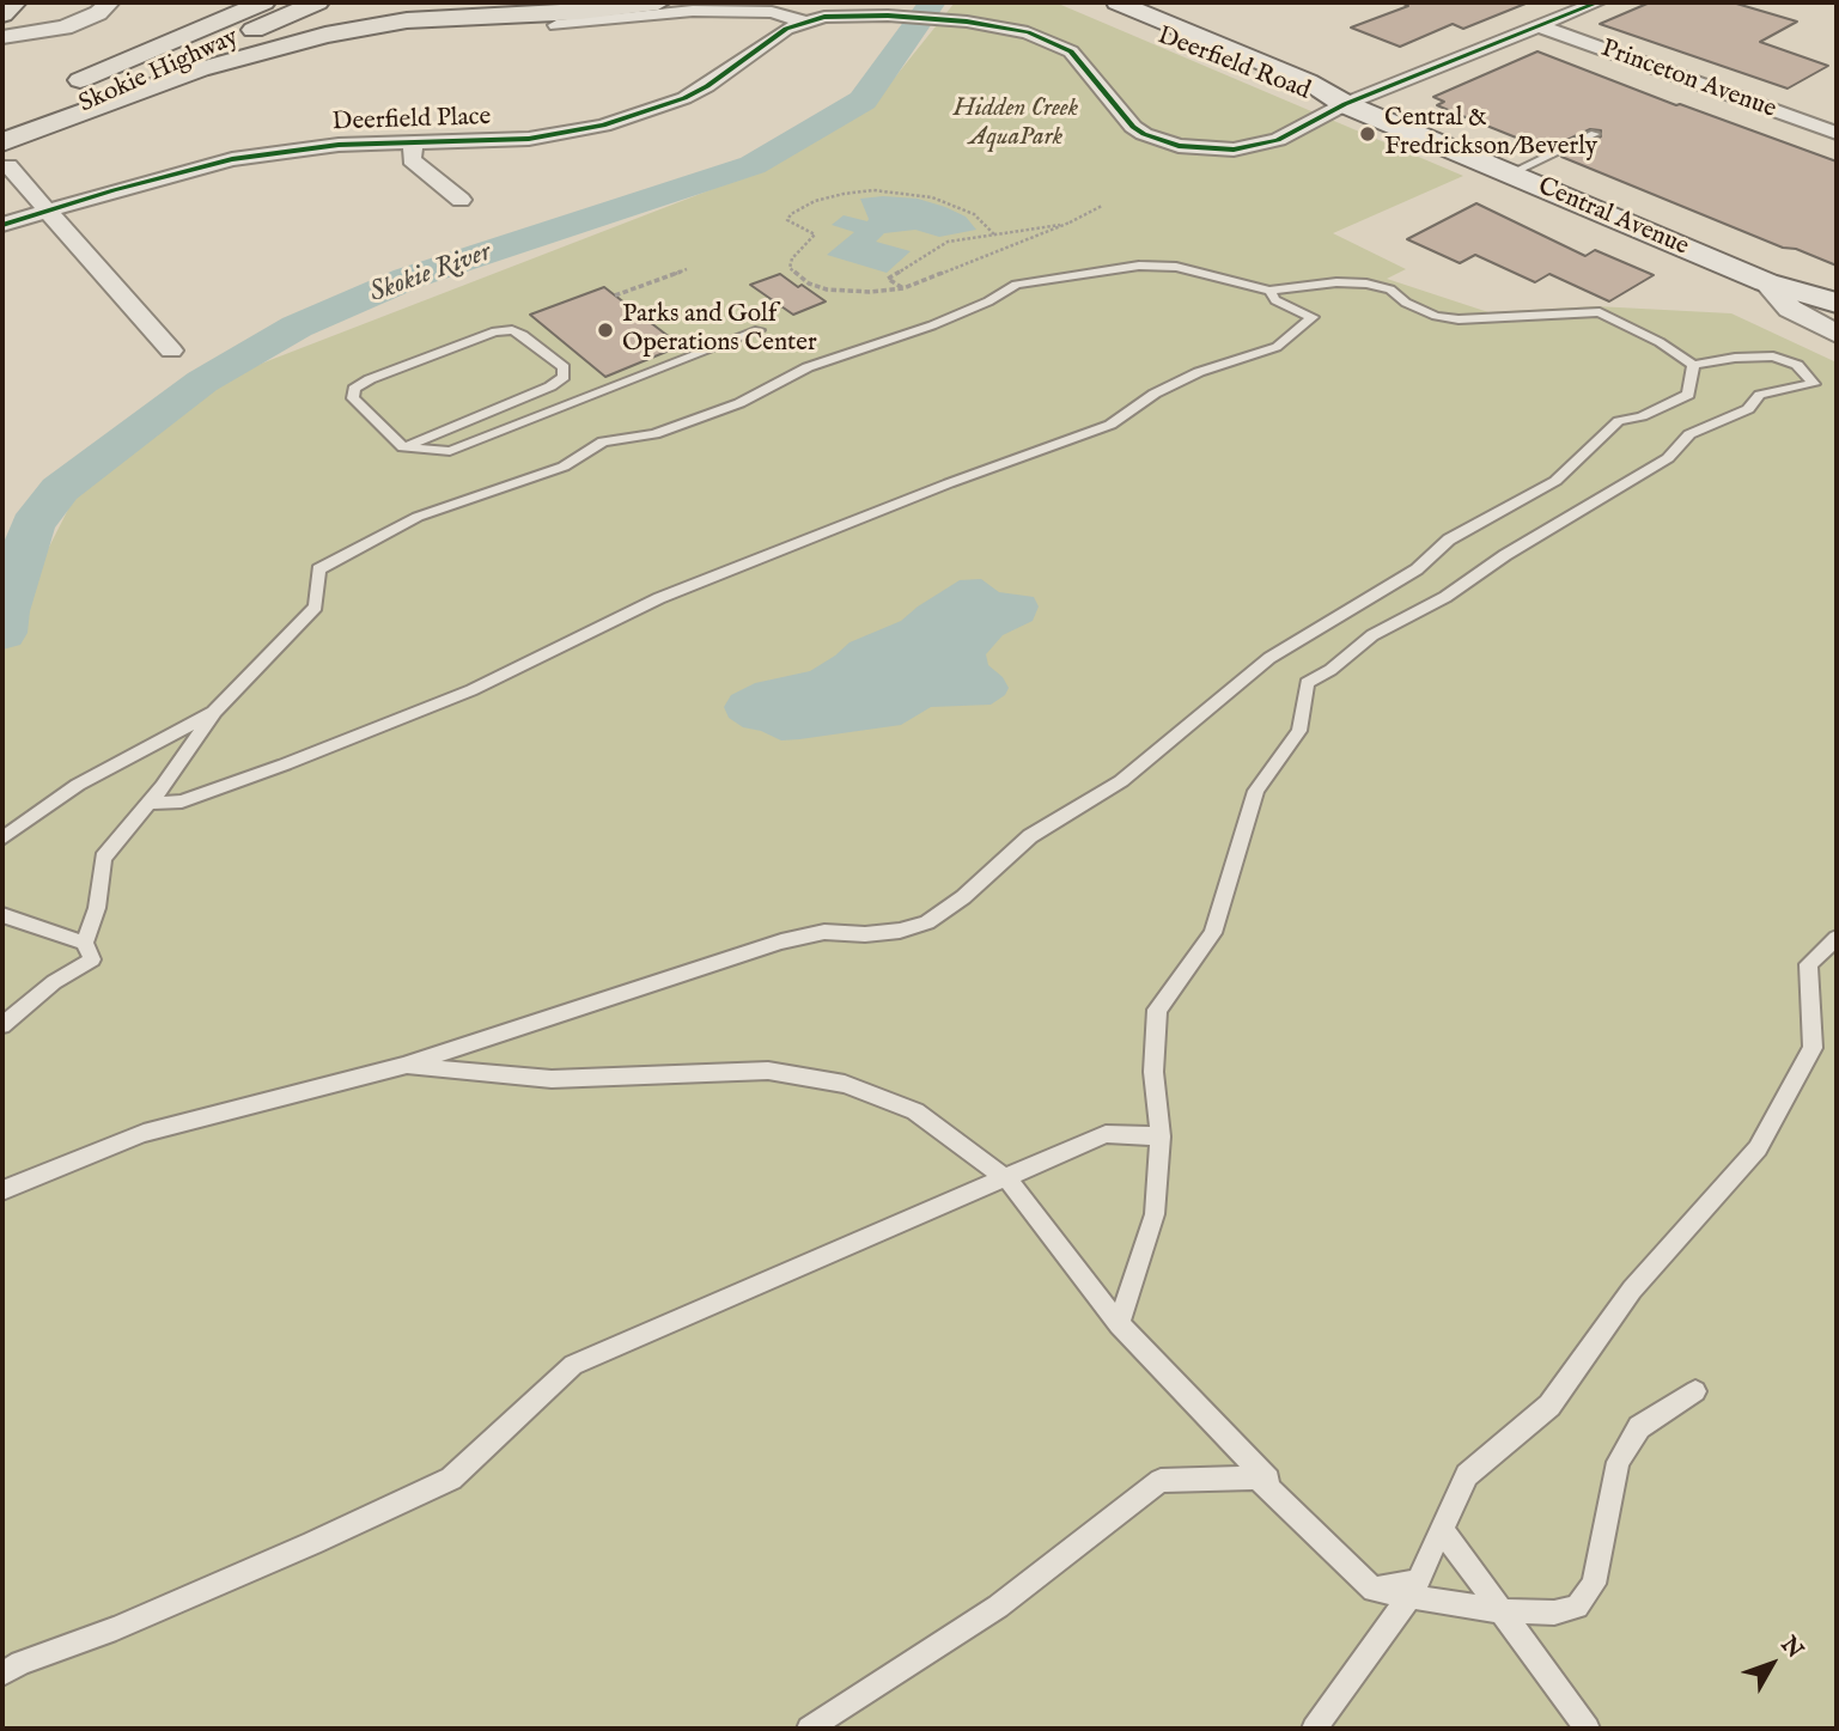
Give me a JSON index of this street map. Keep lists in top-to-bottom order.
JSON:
{
  "streets": {
    "highway": ["Skokie Highway"],
    "main road": ["Deerfield Road", "Central Avenue"],
    "street": ["Princeton Avenue", "Deerfield Place"]
  },
  "crossings": [
    ["Deerfield Road", "Central Avenue"]
  ],
  "water": ["Skokie River"],
  "parks": ["Hidden Creek AquaPark"],
  "places": ["Central & Fredrickson/Beverly", "Parks and Golf Operations Center"],
  "north": "top right"
}
